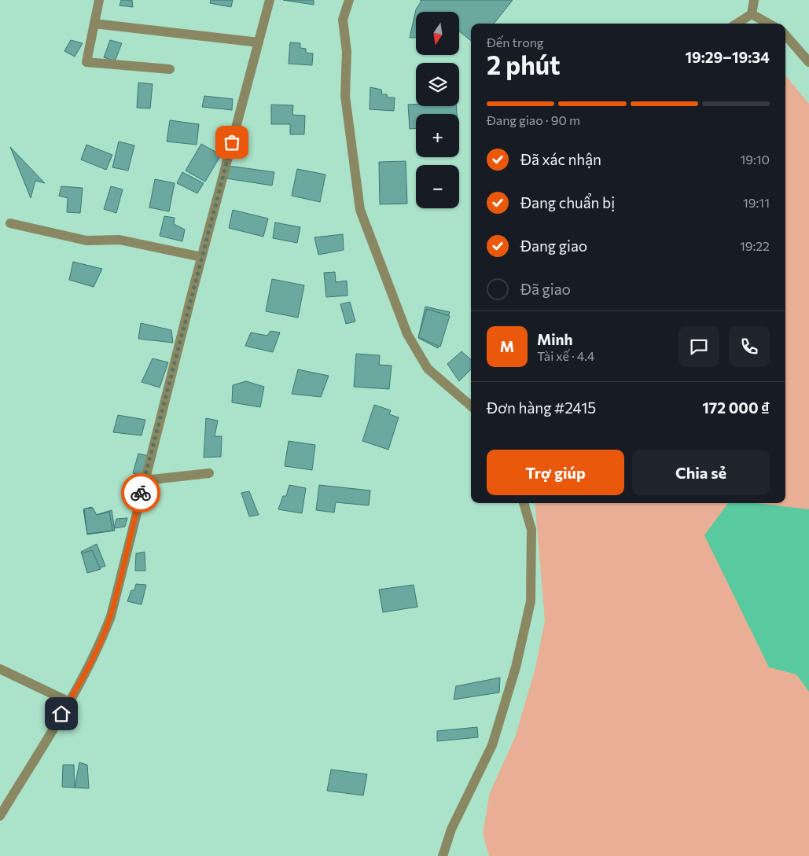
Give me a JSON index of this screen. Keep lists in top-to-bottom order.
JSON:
{
  "north": "bottom",
  "page": {
    "map_buttons": ["+", "−"],
    "heading": ["2 phút", "Đến trong", "19:29–19:34"],
    "panel": [
      "Minh",
      "Tài xế · 4.4",
      "Đơn hàng #2415",
      "172 000 ₫"
    ],
    "bar": "Đang giao · 90 m",
    "list": [
      ["Đã xác nhận", "19:10"],
      ["Đang chuẩn bị", "19:11"],
      ["Đang giao", "19:22"],
      "Đã giao"
    ],
    "round": "M",
    "buttons": ["Trợ giúp", "Chia sẻ"]
  }
}
